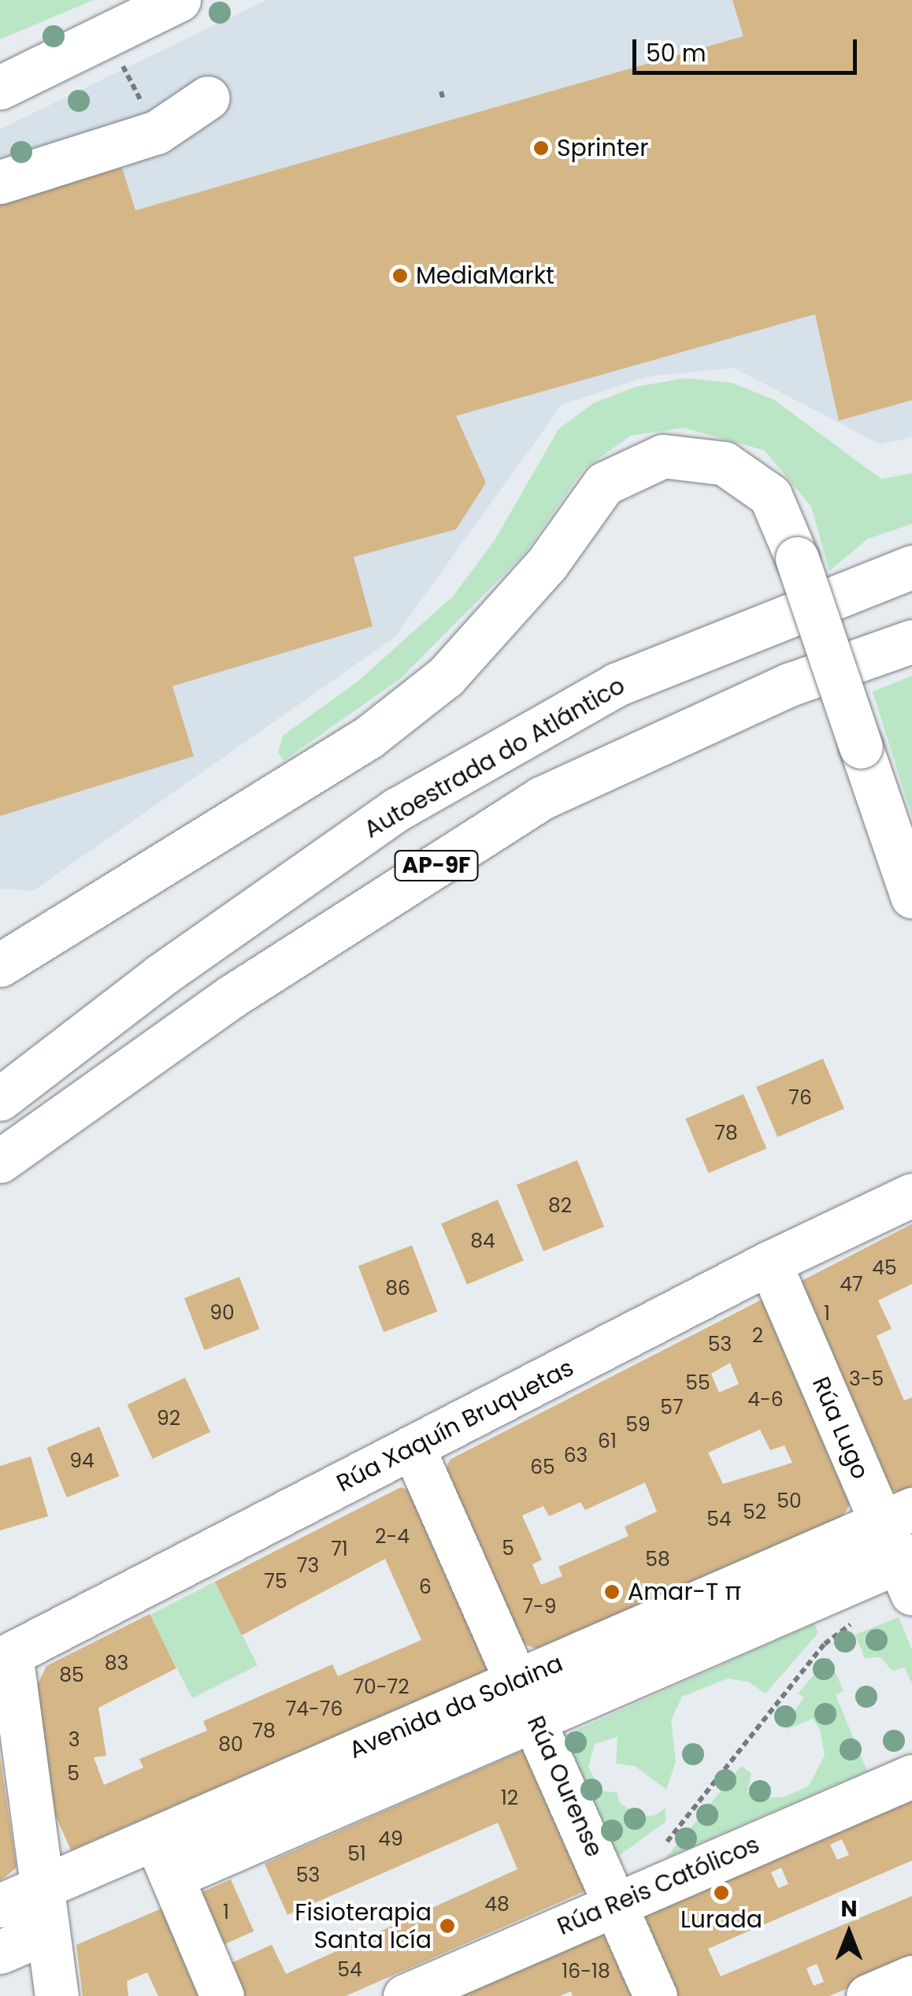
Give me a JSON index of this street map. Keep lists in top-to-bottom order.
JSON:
{
  "streets": {
    "main road": [
      "Autoestrada do Atlántico",
      "AP-9F",
      "Rúa Xaquín Bruquetas",
      "Rúa Lugo",
      "Avenida da Solaina",
      "Rúa Ourense",
      "Rúa Reis Católicos"
    ]
  },
  "crossings": [
    ["Rúa Xaquín Bruquetas", "Rúa Lugo"],
    ["Rúa Xaquín Bruquetas", "Rúa Ourense"],
    ["Rúa Lugo", "Avenida da Solaina"],
    ["Avenida da Solaina", "Rúa Ourense"],
    ["Rúa Ourense", "Rúa Reis Católicos"]
  ],
  "places": [
    "Sprinter",
    "MediaMarkt",
    "Amar-T π",
    "Lurada",
    "Fisioterapia Santa Icía"
  ],
  "house_numbers": [
    "76",
    "78",
    "82",
    "84",
    "45",
    "47",
    "86",
    "90",
    "1",
    "2",
    "53",
    "3-5",
    "55",
    "4-6",
    "57",
    "92",
    "59",
    "61",
    "63",
    "94",
    "65",
    "50",
    "52",
    "54",
    "2-4",
    "5",
    "71",
    "58",
    "73",
    "75",
    "6",
    "7-9",
    "83",
    "85",
    "70-72",
    "74-76",
    "78",
    "3",
    "80",
    "5",
    "12",
    "49",
    "51",
    "53",
    "48",
    "1",
    "54",
    "16-18"
  ],
  "scale_bar": "50 m",
  "north": "top"
}
